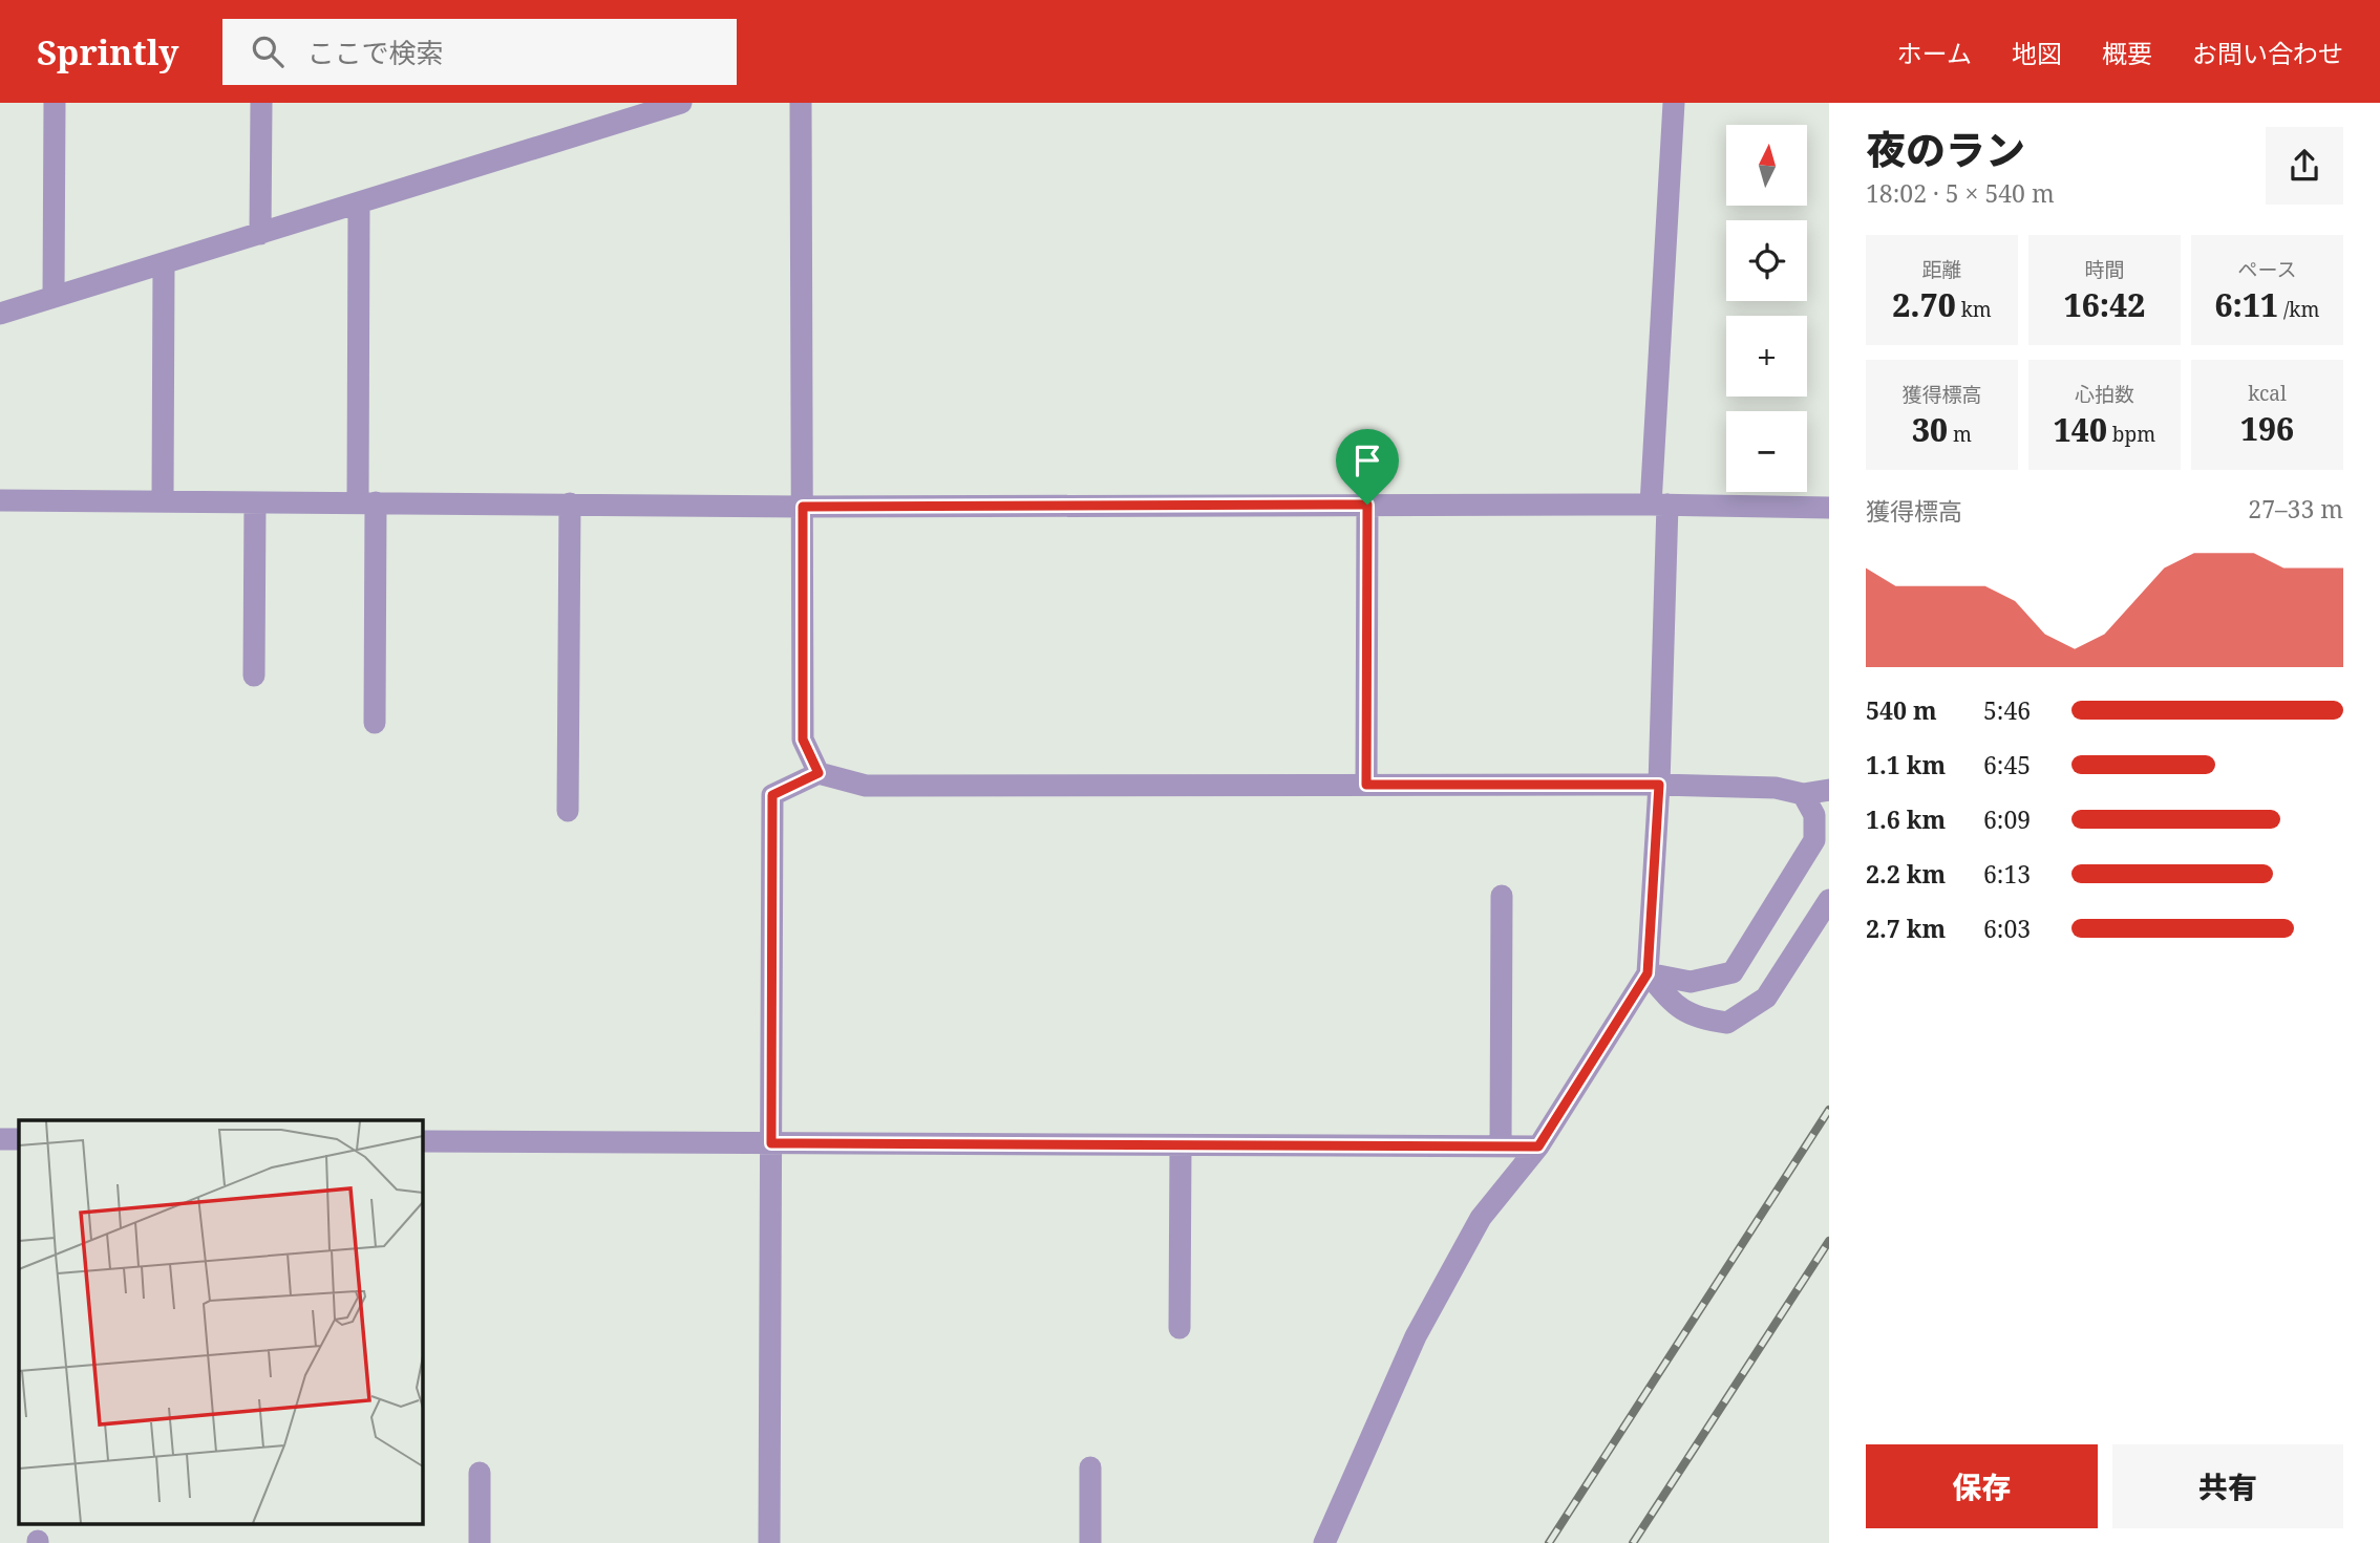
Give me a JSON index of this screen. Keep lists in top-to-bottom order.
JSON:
{
  "north": "top",
  "page": {
    "header": "Sprintly",
    "search": "ここで検索",
    "nav": [
      "ホーム",
      "地図",
      "概要",
      "お問い合わせ"
    ],
    "heading": ["夜のラン", "18:02 · 5 × 540 m"],
    "map_buttons": ["+", "−"],
    "stats": [
      ["距離", "2.70 km"],
      ["時間", "16:42"],
      ["ペース", "6:11 /km"],
      ["獲得標高", "30 m"],
      ["心拍数", "140 bpm"],
      ["kcal", "196"]
    ],
    "chart": ["獲得標高", "27–33 m"],
    "list": [
      {
        "name": "540 m",
        "note": "5:46"
      },
      {
        "name": "1.1 km",
        "note": "6:45"
      },
      {
        "name": "1.6 km",
        "note": "6:09"
      },
      {
        "name": "2.2 km",
        "note": "6:13"
      },
      {
        "name": "2.7 km",
        "note": "6:03"
      }
    ],
    "buttons": ["保存", "共有"]
  }
}
